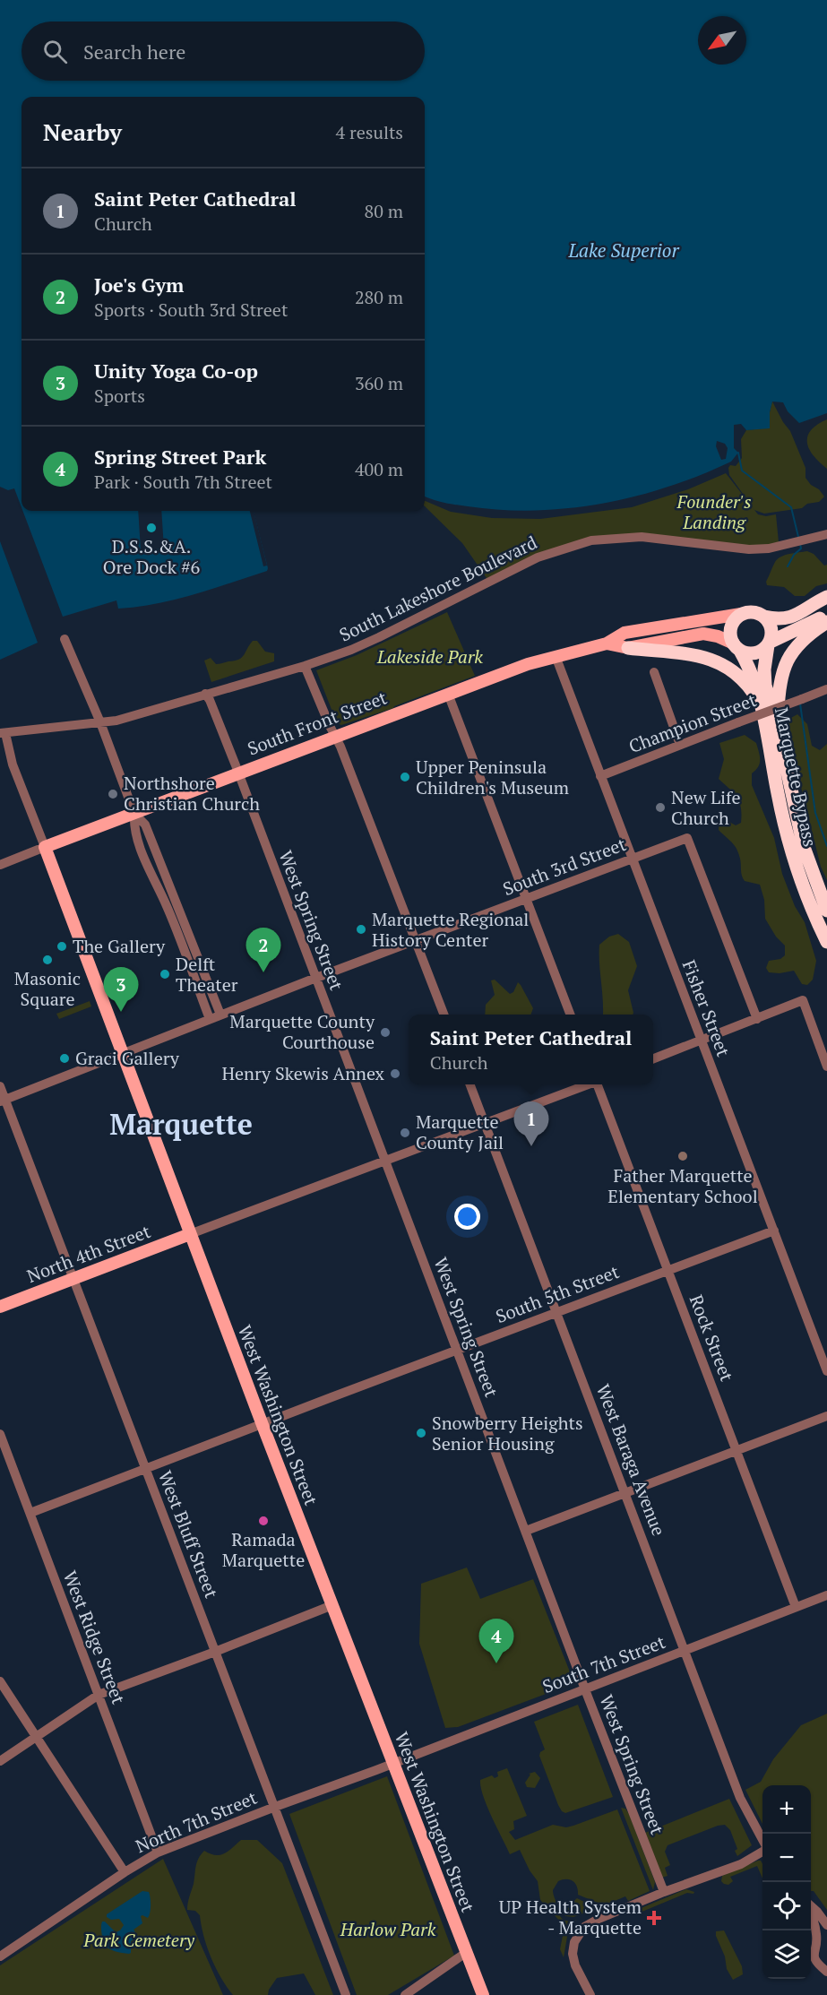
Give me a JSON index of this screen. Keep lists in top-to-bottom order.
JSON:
{
  "streets": {
    "highway": ["Marquette Bypass"],
    "main road": ["South Front Street", "North 4th Street", "West Washington Street"],
    "street": [
      "South Lakeshore Boulevard",
      "Champion Street",
      "South 3rd Street",
      "West Spring Street",
      "Fisher Street",
      "South 5th Street",
      "Rock Street",
      "West Baraga Avenue",
      "West Bluff Street",
      "West Ridge Street",
      "South 7th Street",
      "North 7th Street"
    ]
  },
  "crossings": [
    ["South Lakeshore Boulevard", "West Spring Street"],
    ["South Front Street", "Marquette Bypass"],
    ["South Front Street", "West Spring Street"],
    ["South Front Street", "Fisher Street"],
    ["South Front Street", "West Washington Street"],
    ["Champion Street", "Fisher Street"],
    ["South 3rd Street", "West Spring Street"],
    ["South 3rd Street", "Fisher Street"],
    ["South 3rd Street", "West Washington Street"],
    ["South 3rd Street", "West Bluff Street"],
    ["West Spring Street", "South 5th Street"],
    ["West Spring Street", "South 7th Street"],
    ["Fisher Street", "South 5th Street"],
    ["North 4th Street", "West Washington Street"],
    ["North 4th Street", "West Bluff Street"],
    ["South 5th Street", "Rock Street"],
    ["South 5th Street", "West Washington Street"],
    ["South 5th Street", "West Baraga Avenue"],
    ["South 5th Street", "West Bluff Street"],
    ["South 5th Street", "West Ridge Street"],
    ["Rock Street", "South 7th Street"],
    ["West Washington Street", "South 7th Street"],
    ["West Washington Street", "North 7th Street"],
    ["West Baraga Avenue", "South 7th Street"],
    ["West Bluff Street", "North 7th Street"],
    ["West Ridge Street", "North 7th Street"],
    ["South 7th Street", "North 7th Street"]
  ],
  "districts": ["Marquette"],
  "water": ["Lake Superior"],
  "parks": [
    "Founder's Landing",
    "Lakeside Park",
    "Harlow Park",
    "Park Cemetery"
  ],
  "places": {
    "other": [
      "D.S.S.&A. Ore Dock #6",
      "Upper Peninsula Children's Museum",
      "Northshore Christian Church",
      "New Life Church",
      "Marquette Regional History Center",
      "The Gallery",
      "Masonic Square",
      "Delft Theater",
      "Marquette County Courthouse",
      "Graci Gallery",
      "Henry Skewis Annex",
      "Marquette County Jail",
      "Father Marquette Elementary School",
      "Snowberry Heights Senior Housing",
      "Ramada Marquette"
    ],
    "health": ["UP Health System - Marquette"]
  },
  "north": "bottom left",
  "page": {
    "search": "Search here",
    "heading": ["Nearby", "4 results"],
    "list": [
      {
        "mark": "1",
        "name": "Saint Peter Cathedral",
        "note": "Church",
        "value": "80 m"
      },
      {
        "mark": "2",
        "name": "Joe's Gym",
        "note": "Sports · South 3rd Street",
        "value": "280 m"
      },
      {
        "mark": "3",
        "name": "Unity Yoga Co-op",
        "note": "Sports",
        "value": "360 m"
      },
      {
        "mark": "4",
        "name": "Spring Street Park",
        "note": "Park · South 7th Street",
        "value": "400 m"
      }
    ],
    "pins": [
      "2",
      "3",
      "1",
      "4"
    ],
    "popup": ["Saint Peter Cathedral", "Church"],
    "map_buttons": ["+", "−"]
  }
}
